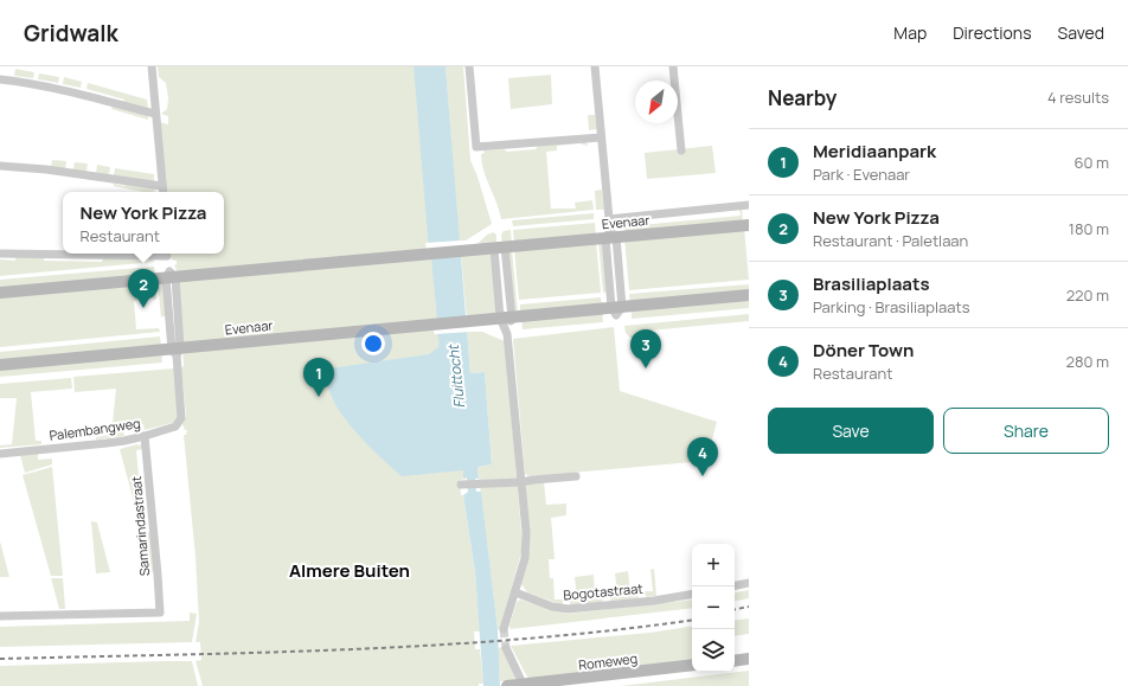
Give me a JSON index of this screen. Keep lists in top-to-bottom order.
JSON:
{
  "streets": {
    "main road": ["Evenaar", "Romeweg"],
    "street": ["Palembangweg", "Samarindastraat", "Bogotastraat"]
  },
  "crossings": [
    ["Evenaar", "Palembangweg"],
    ["Palembangweg", "Samarindastraat"]
  ],
  "districts": ["Almere Buiten"],
  "water": ["Fluittocht"],
  "north": "bottom left",
  "page": {
    "header": "Gridwalk",
    "nav": ["Map", "Directions", "Saved"],
    "heading": ["Nearby", "4 results"],
    "list": [
      {
        "mark": "1",
        "name": "Meridiaanpark",
        "note": "Park · Evenaar",
        "value": "60 m"
      },
      {
        "mark": "2",
        "name": "New York Pizza",
        "note": "Restaurant · Paletlaan",
        "value": "180 m"
      },
      {
        "mark": "3",
        "name": "Brasiliaplaats",
        "note": "Parking · Brasiliaplaats",
        "value": "220 m"
      },
      {
        "mark": "4",
        "name": "Döner Town",
        "note": "Restaurant",
        "value": "280 m"
      }
    ],
    "popup": ["New York Pizza", "Restaurant"],
    "pins": [
      "2",
      "3",
      "1",
      "4"
    ],
    "buttons": ["Save", "Share"],
    "map_buttons": ["+", "−"]
  }
}
